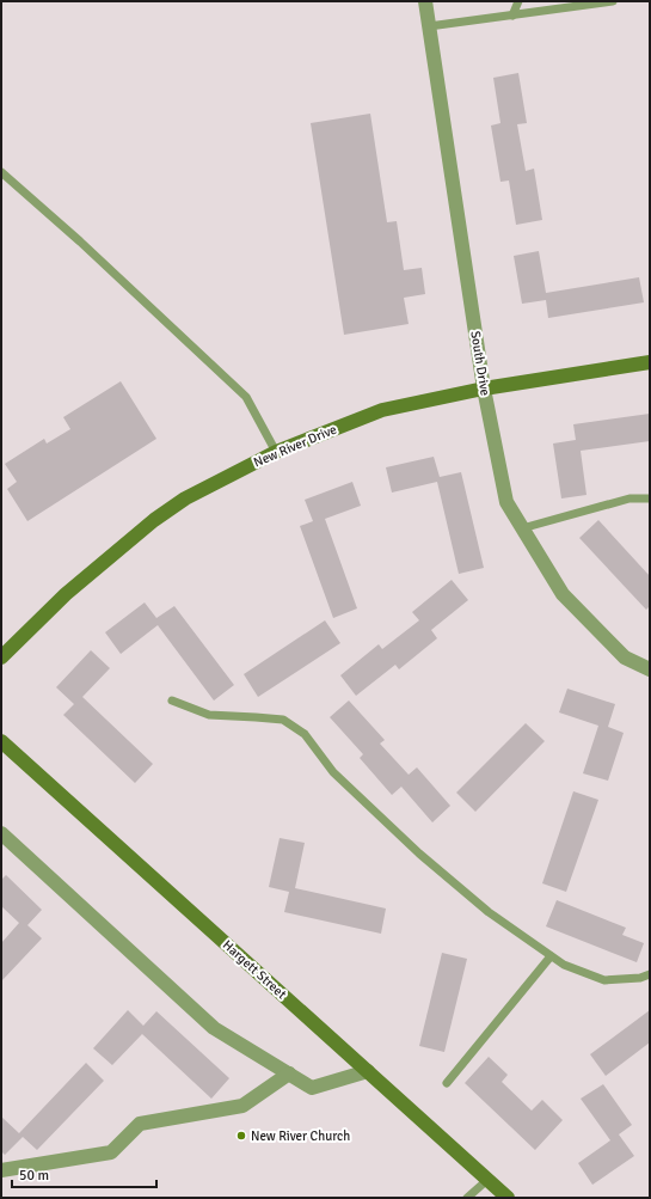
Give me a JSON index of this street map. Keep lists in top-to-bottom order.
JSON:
{
  "streets": {
    "street": ["South Drive", "New River Drive", "Hargett Street"]
  },
  "crossings": [
    ["South Drive", "New River Drive"]
  ],
  "places": ["New River Church"],
  "scale_bar": "50 m"
}
